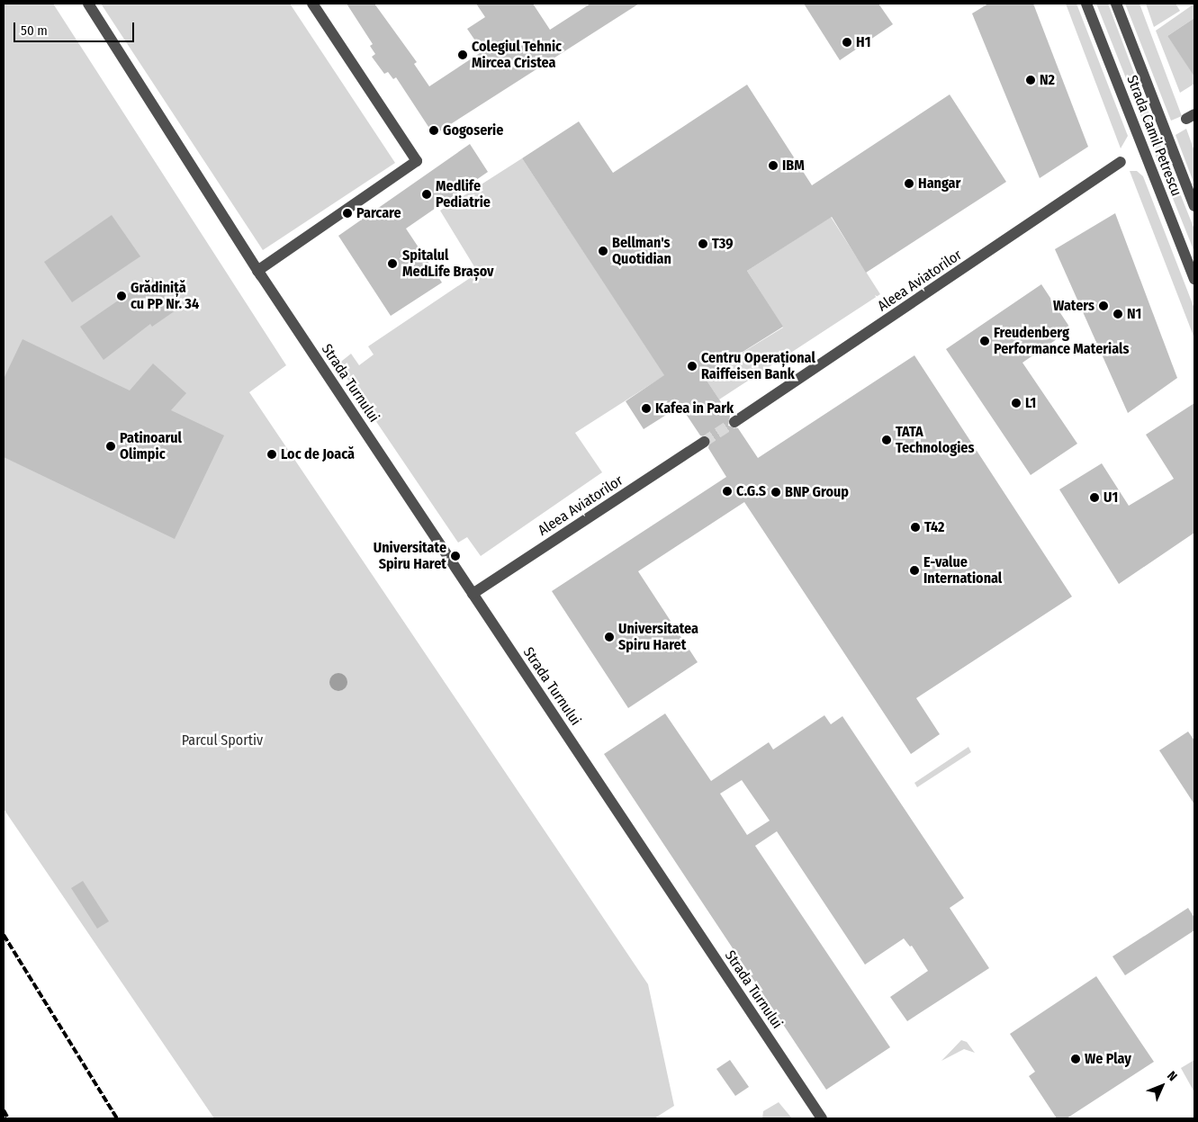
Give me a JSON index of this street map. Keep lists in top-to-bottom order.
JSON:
{
  "streets": {
    "street": ["Strada Camil Petrescu", "Aleea Aviatorilor", "Strada Turnului"]
  },
  "crossings": [
    ["Aleea Aviatorilor", "Strada Turnului"]
  ],
  "parks": ["Parcul Sportiv"],
  "places": [
    "H1",
    "Colegiul Tehnic Mircea Cristea",
    "N2",
    "Gogoserie",
    "IBM",
    "Hangar",
    "Medlife Pediatrie",
    "Parcare",
    "T39",
    "Bellman's Quotidian",
    "Spitalul MedLife Brașov",
    "Grădiniță cu PP Nr. 34",
    "Waters",
    "N1",
    "Freudenberg Performance Materials",
    "Centru Operațional Raiffeisen Bank",
    "L1",
    "Kafea in Park",
    "TATA Technologies",
    "Patinoarul Olimpic",
    "Loc de Joacă",
    "C.G.S",
    "BNP Group",
    "U1",
    "T42",
    "Universitate Spiru Haret",
    "E-value International",
    "Universitatea Spiru Haret",
    "We Play"
  ],
  "scale_bar": "50 m",
  "north": "top right"
}
